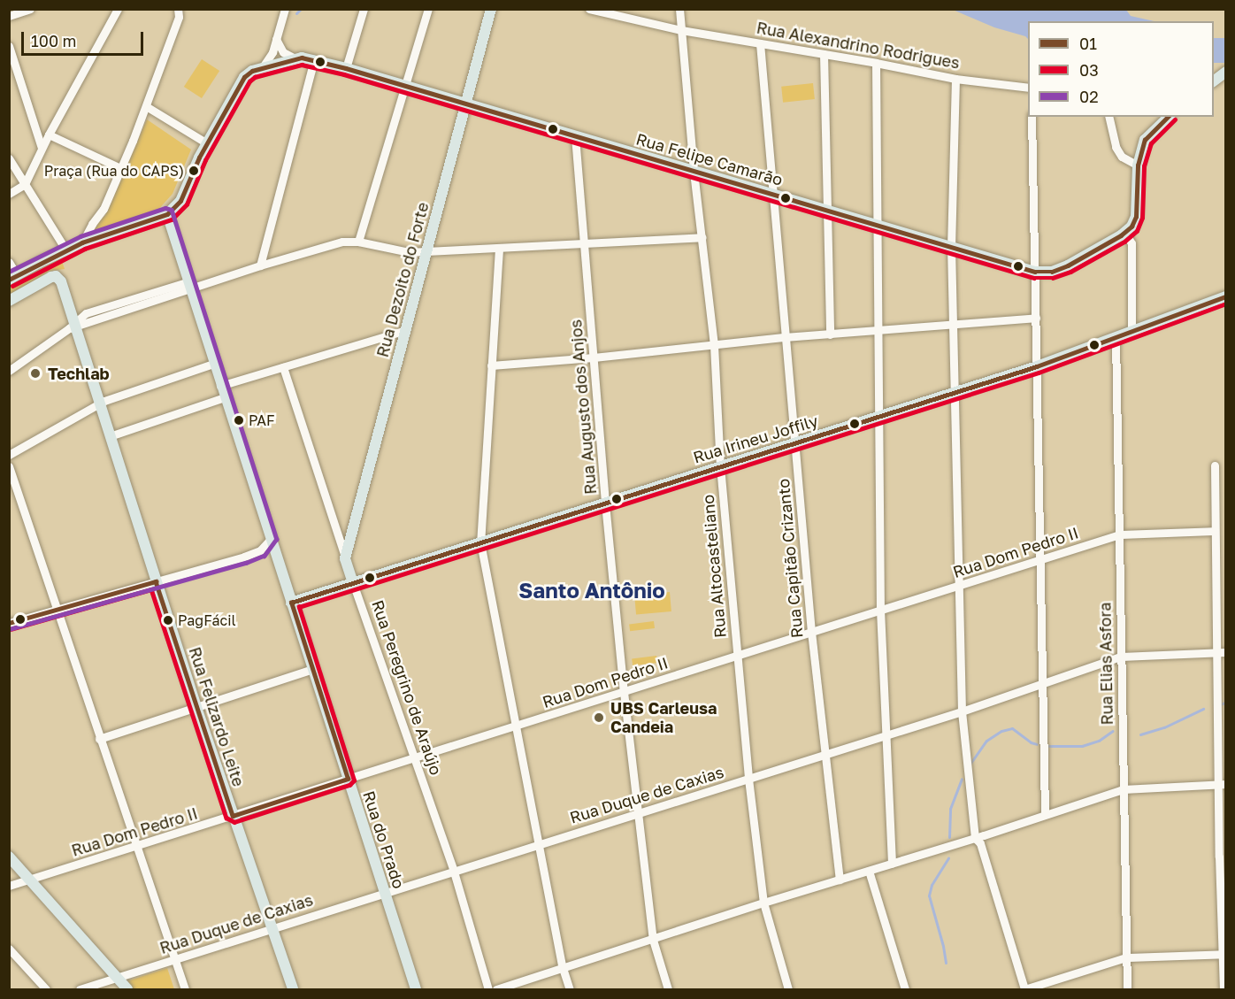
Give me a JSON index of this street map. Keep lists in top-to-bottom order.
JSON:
{
  "streets": {
    "main road": [
      "Rua Felipe Camarão",
      "Rua Dezoito do Forte",
      "Rua Irineu Joffily",
      "Rua Peregrino de Araújo",
      "Rua Felizardo Leite",
      "Rua do Prado"
    ],
    "street": [
      "Rua Alexandrino Rodrigues",
      "Rua Augusto dos Anjos",
      "Rua Dom Pedro II",
      "Rua Capitão Crizanto",
      "Rua Altocasteliano",
      "Rua Elias Asfora",
      "Rua Duque de Caxias"
    ]
  },
  "crossings": [
    ["Rua Alexandrino Rodrigues", "Rua Capitão Crizanto"],
    ["Rua Alexandrino Rodrigues", "Rua Altocasteliano"],
    ["Rua Felipe Camarão", "Rua Dezoito do Forte"],
    ["Rua Felipe Camarão", "Rua Augusto dos Anjos"],
    ["Rua Felipe Camarão", "Rua Capitão Crizanto"],
    ["Rua Felipe Camarão", "Rua Altocasteliano"],
    ["Rua Felipe Camarão", "Rua do Prado"],
    ["Rua Dezoito do Forte", "Rua Peregrino de Araújo"],
    ["Rua Augusto dos Anjos", "Rua Irineu Joffily"],
    ["Rua Augusto dos Anjos", "Rua Dom Pedro II"],
    ["Rua Augusto dos Anjos", "Rua Duque de Caxias"],
    ["Rua Irineu Joffily", "Rua Capitão Crizanto"],
    ["Rua Irineu Joffily", "Rua Altocasteliano"],
    ["Rua Irineu Joffily", "Rua Elias Asfora"],
    ["Rua Irineu Joffily", "Rua Peregrino de Araújo"],
    ["Rua Irineu Joffily", "Rua do Prado"],
    ["Rua Dom Pedro II", "Rua Capitão Crizanto"],
    ["Rua Dom Pedro II", "Rua Altocasteliano"],
    ["Rua Dom Pedro II", "Rua Elias Asfora"],
    ["Rua Dom Pedro II", "Rua Peregrino de Araújo"],
    ["Rua Dom Pedro II", "Rua Felizardo Leite"],
    ["Rua Dom Pedro II", "Rua do Prado"],
    ["Rua Capitão Crizanto", "Rua Duque de Caxias"],
    ["Rua Altocasteliano", "Rua Duque de Caxias"],
    ["Rua Elias Asfora", "Rua Duque de Caxias"],
    ["Rua Peregrino de Araújo", "Rua Duque de Caxias"],
    ["Rua Felizardo Leite", "Rua Duque de Caxias"],
    ["Rua Duque de Caxias", "Rua do Prado"]
  ],
  "districts": ["Santo Antônio"],
  "places": [
    "Praça (Rua do CAPS)",
    "Techlab",
    "PAF",
    "PagFácil",
    "UBS Carleusa Candeia"
  ],
  "lines": ["transit line 01", "transit line 03", "transit line 02"],
  "legend": ["01", "03", "02"],
  "scale_bar": "100 m"
}
